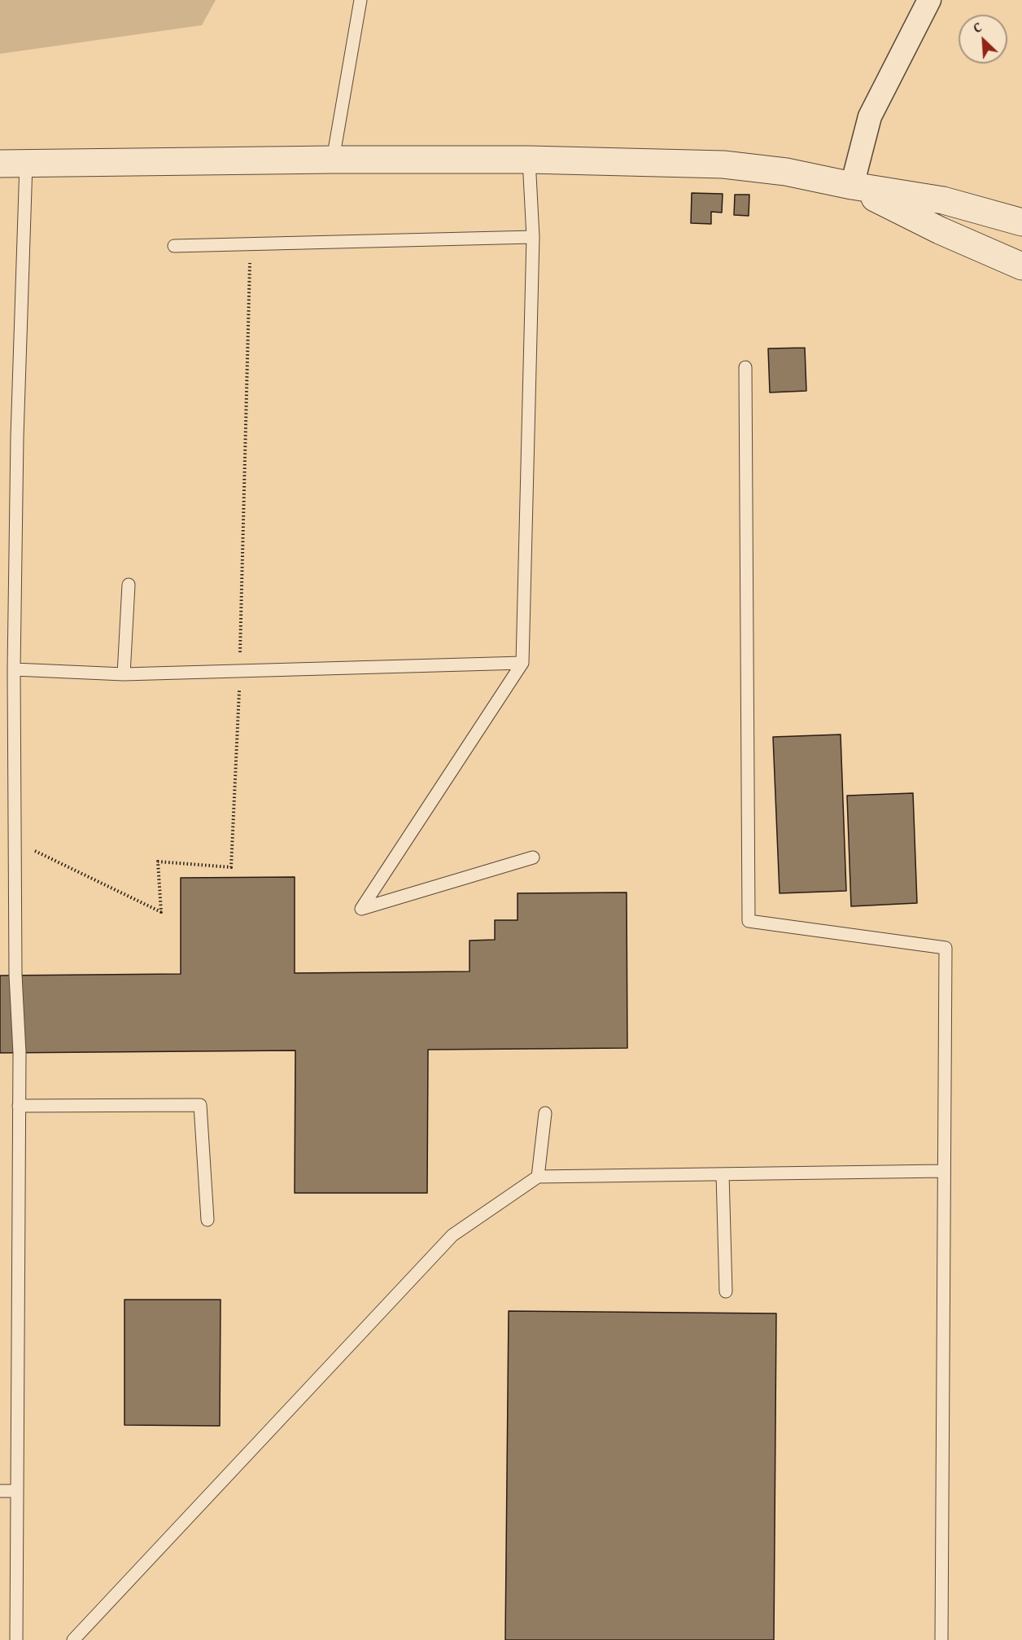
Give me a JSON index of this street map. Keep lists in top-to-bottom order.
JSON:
{
  "north": "top left"
}
